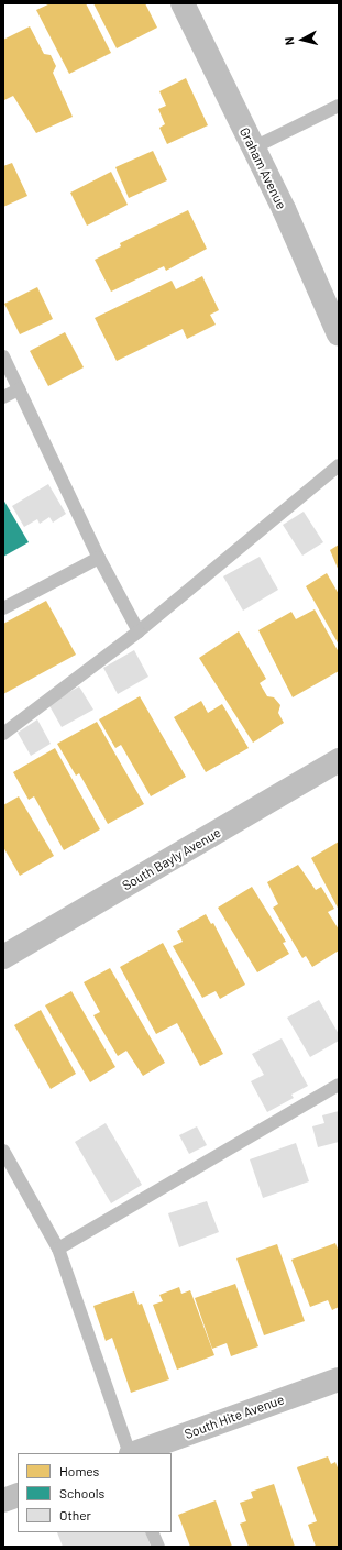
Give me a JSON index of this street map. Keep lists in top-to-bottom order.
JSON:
{
  "streets": {
    "street": ["Graham Avenue", "South Bayly Avenue", "South Hite Avenue"]
  },
  "legend": ["Homes", "Schools", "Other"],
  "north": "left"
}
